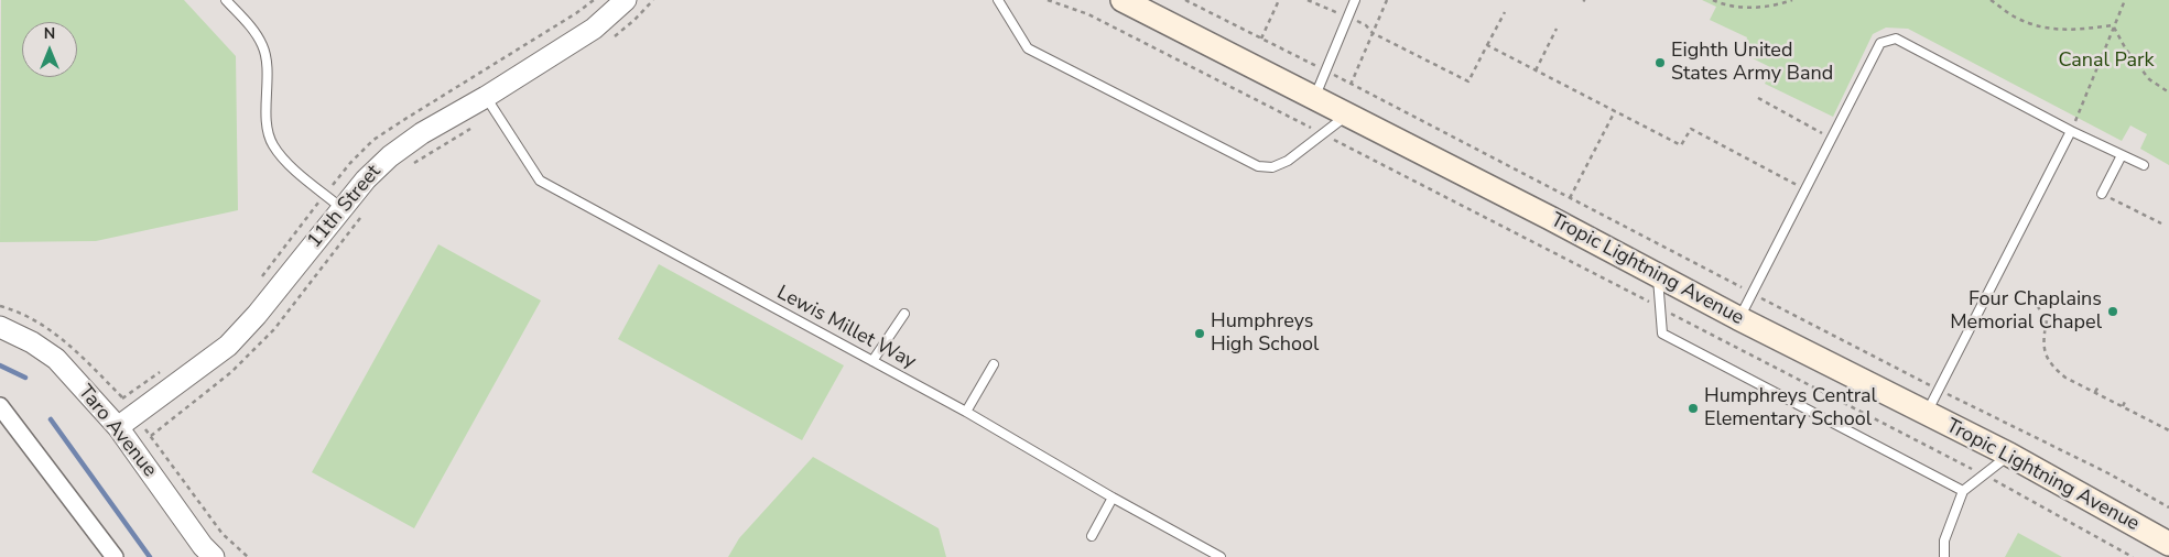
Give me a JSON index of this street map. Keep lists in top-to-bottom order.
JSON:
{
  "streets": {
    "main road": ["Tropic Lightning Avenue"],
    "street": ["11th Street", "Taro Avenue"],
    "lane": ["Lewis Millet Way"]
  },
  "crossings": [
    ["11th Street", "Lewis Millet Way"],
    ["11th Street", "Taro Avenue"]
  ],
  "parks": ["Canal Park"],
  "places": [
    "Eighth United States Army Band",
    "Four Chaplains Memorial Chapel",
    "Humphreys High School",
    "Humphreys Central Elementary School"
  ],
  "north": "top"
}
